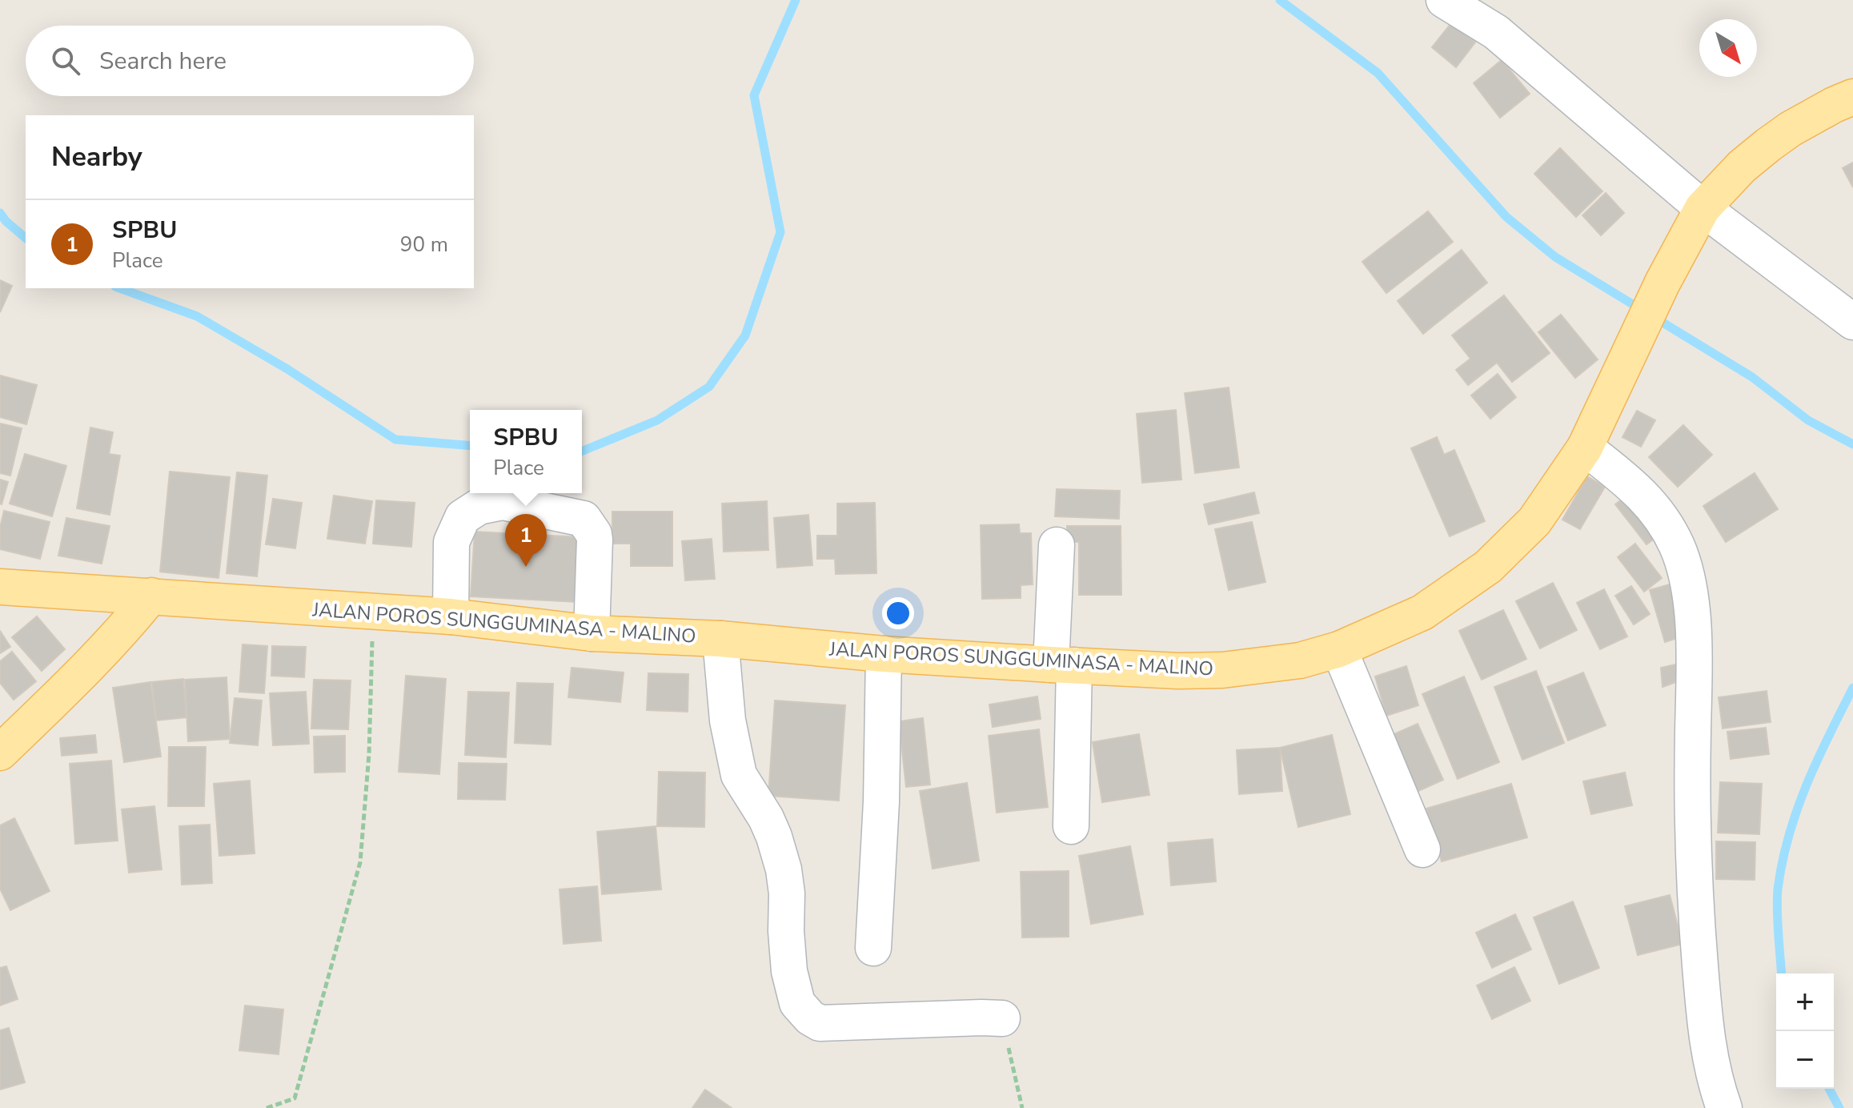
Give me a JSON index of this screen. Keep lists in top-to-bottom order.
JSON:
{
  "streets": {
    "main road": ["JALAN POROS SUNGGUMINASA - MALINO"]
  },
  "north": "bottom right",
  "page": {
    "search": "Search here",
    "heading": "Nearby",
    "list": [
      {
        "mark": "1",
        "name": "SPBU",
        "note": "Place",
        "value": "90 m"
      }
    ],
    "popup": ["SPBU", "Place"],
    "pins": "1",
    "map_buttons": ["+", "−"]
  }
}
